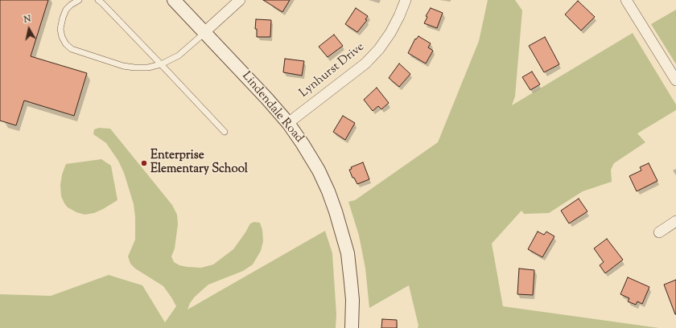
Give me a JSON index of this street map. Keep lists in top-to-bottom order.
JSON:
{
  "streets": {
    "street": ["Lynhurst Drive", "Lindendale Road"]
  },
  "crossings": [
    ["Lynhurst Drive", "Lindendale Road"]
  ],
  "places": ["Enterprise Elementary School"],
  "north": "top"
}
